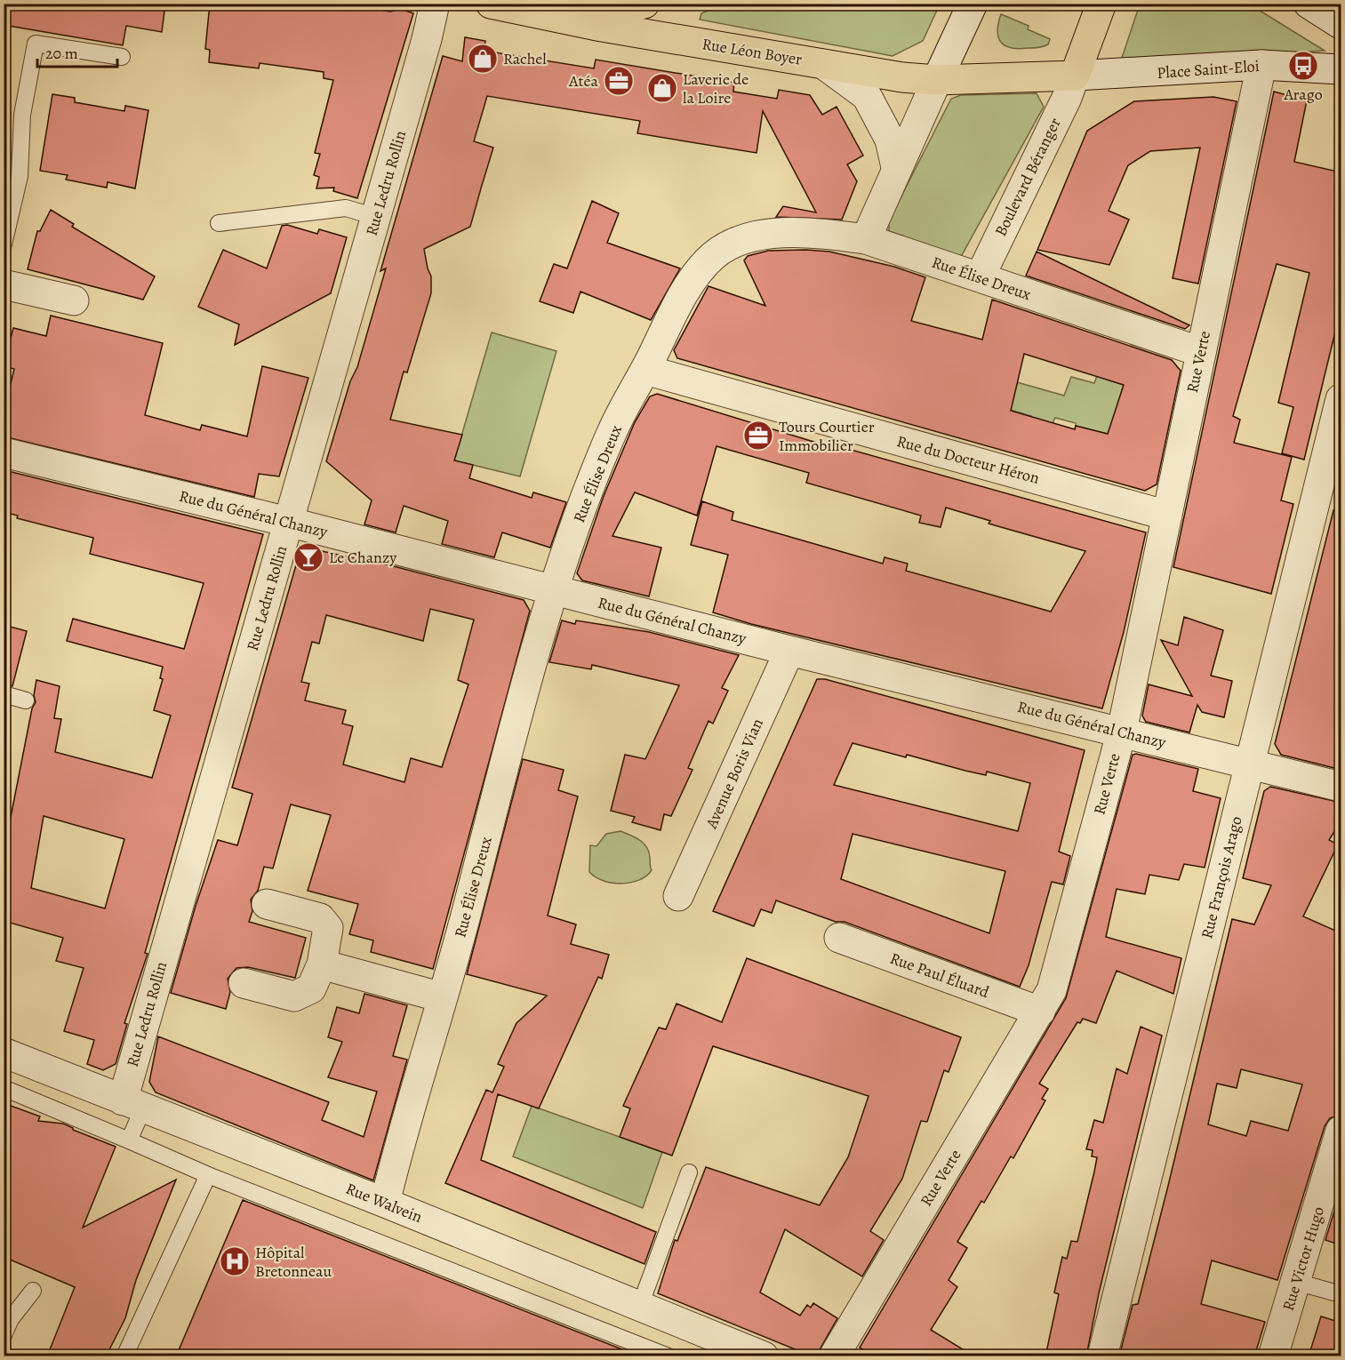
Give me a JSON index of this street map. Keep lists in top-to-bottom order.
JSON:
{
  "streets": {
    "main road": ["Rue Léon Boyer", "Place Saint-Eloi"],
    "street": [
      "Boulevard Béranger",
      "Rue Ledru Rollin",
      "Rue Élise Dreux",
      "Rue Verte",
      "Rue du Docteur Héron",
      "Rue du Général Chanzy",
      "Avenue Boris Vian",
      "Rue François Arago",
      "Rue Paul Éluard",
      "Rue Walvein",
      "Rue Victor Hugo"
    ]
  },
  "crossings": [
    ["Rue Léon Boyer", "Place Saint-Eloi"],
    ["Place Saint-Eloi", "Boulevard Béranger"],
    ["Place Saint-Eloi", "Rue Verte"],
    ["Boulevard Béranger", "Rue Élise Dreux"],
    ["Rue Ledru Rollin", "Rue du Général Chanzy"],
    ["Rue Ledru Rollin", "Rue Walvein"],
    ["Rue Élise Dreux", "Rue Verte"],
    ["Rue Élise Dreux", "Rue du Docteur Héron"],
    ["Rue Élise Dreux", "Rue du Général Chanzy"],
    ["Rue Élise Dreux", "Rue Walvein"],
    ["Rue Verte", "Rue du Docteur Héron"],
    ["Rue Verte", "Rue du Général Chanzy"],
    ["Rue Verte", "Rue Paul Éluard"],
    ["Rue du Général Chanzy", "Avenue Boris Vian"],
    ["Rue du Général Chanzy", "Rue François Arago"]
  ],
  "places": {
    "shop": ["Rachel", "Laverie de la Loire"],
    "bus stop": ["Arago"],
    "office": ["Atéa", "Tours Courtier Immobilier"],
    "bar": ["Le Chanzy"],
    "hospital": ["Hôpital Bretonneau"]
  },
  "scale_bar": "20 m"
}
